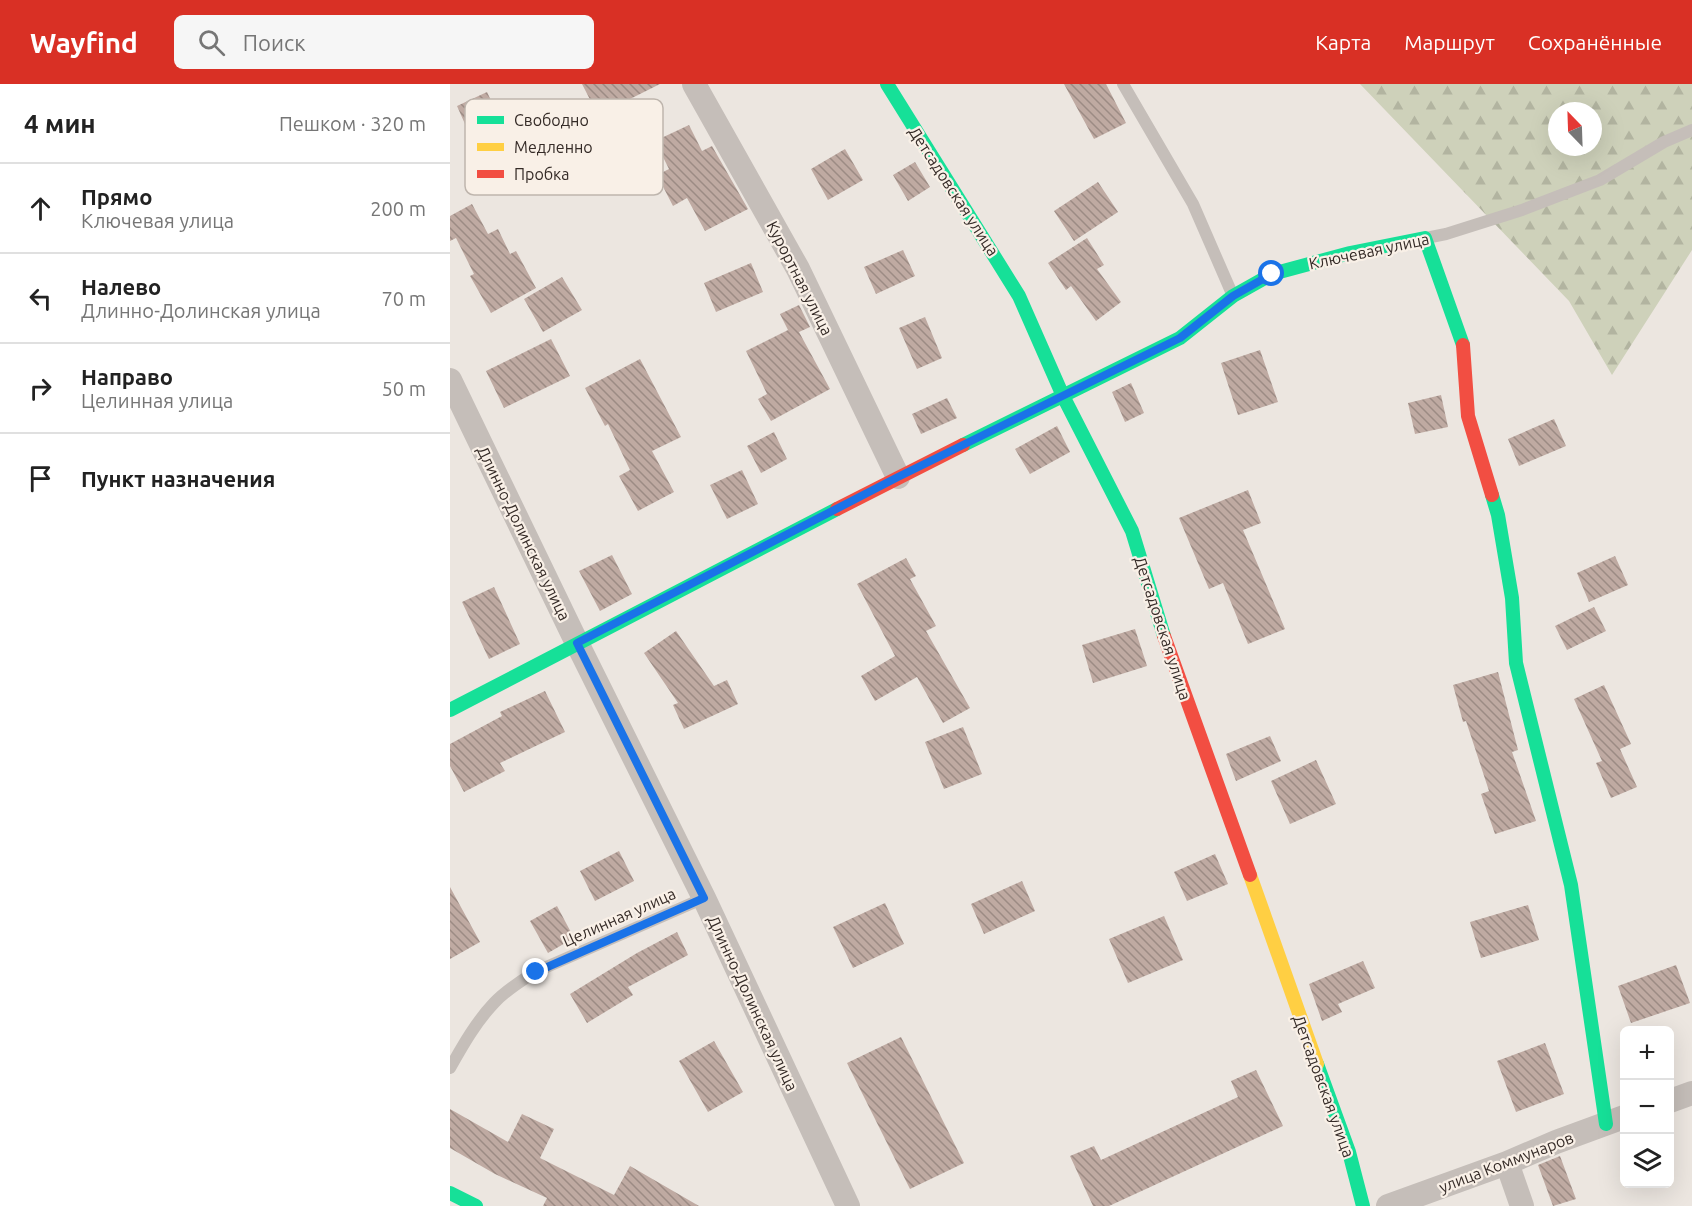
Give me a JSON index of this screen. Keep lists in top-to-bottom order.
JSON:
{
  "streets": {
    "street": [
      "Детсадовская улица",
      "Ключевая улица",
      "Курортная улица",
      "Длинно-Долинская улица",
      "улица Коммунаров"
    ],
    "lane": ["Целинная улица"]
  },
  "crossings": [
    ["Детсадовская улица", "Ключевая улица"],
    ["Ключевая улица", "Курортная улица"],
    ["Ключевая улица", "Длинно-Долинская улица"],
    ["Длинно-Долинская улица", "Целинная улица"]
  ],
  "legend": ["Свободно", "Медленно", "Пробка"],
  "north": "top left",
  "page": {
    "header": "Wayfind",
    "search": "Поиск",
    "nav": ["Карта", "Маршрут", "Сохранённые"],
    "heading": ["4 мин", "Пешком · 320 m"],
    "list": [
      ["Прямо", "Ключевая улица", "200 m"],
      ["Налево", "Длинно-Долинская улица", "70 m"],
      ["Направо", "Целинная улица", "50 m"],
      "Пункт назначения"
    ],
    "map_buttons": ["+", "−"]
  }
}
